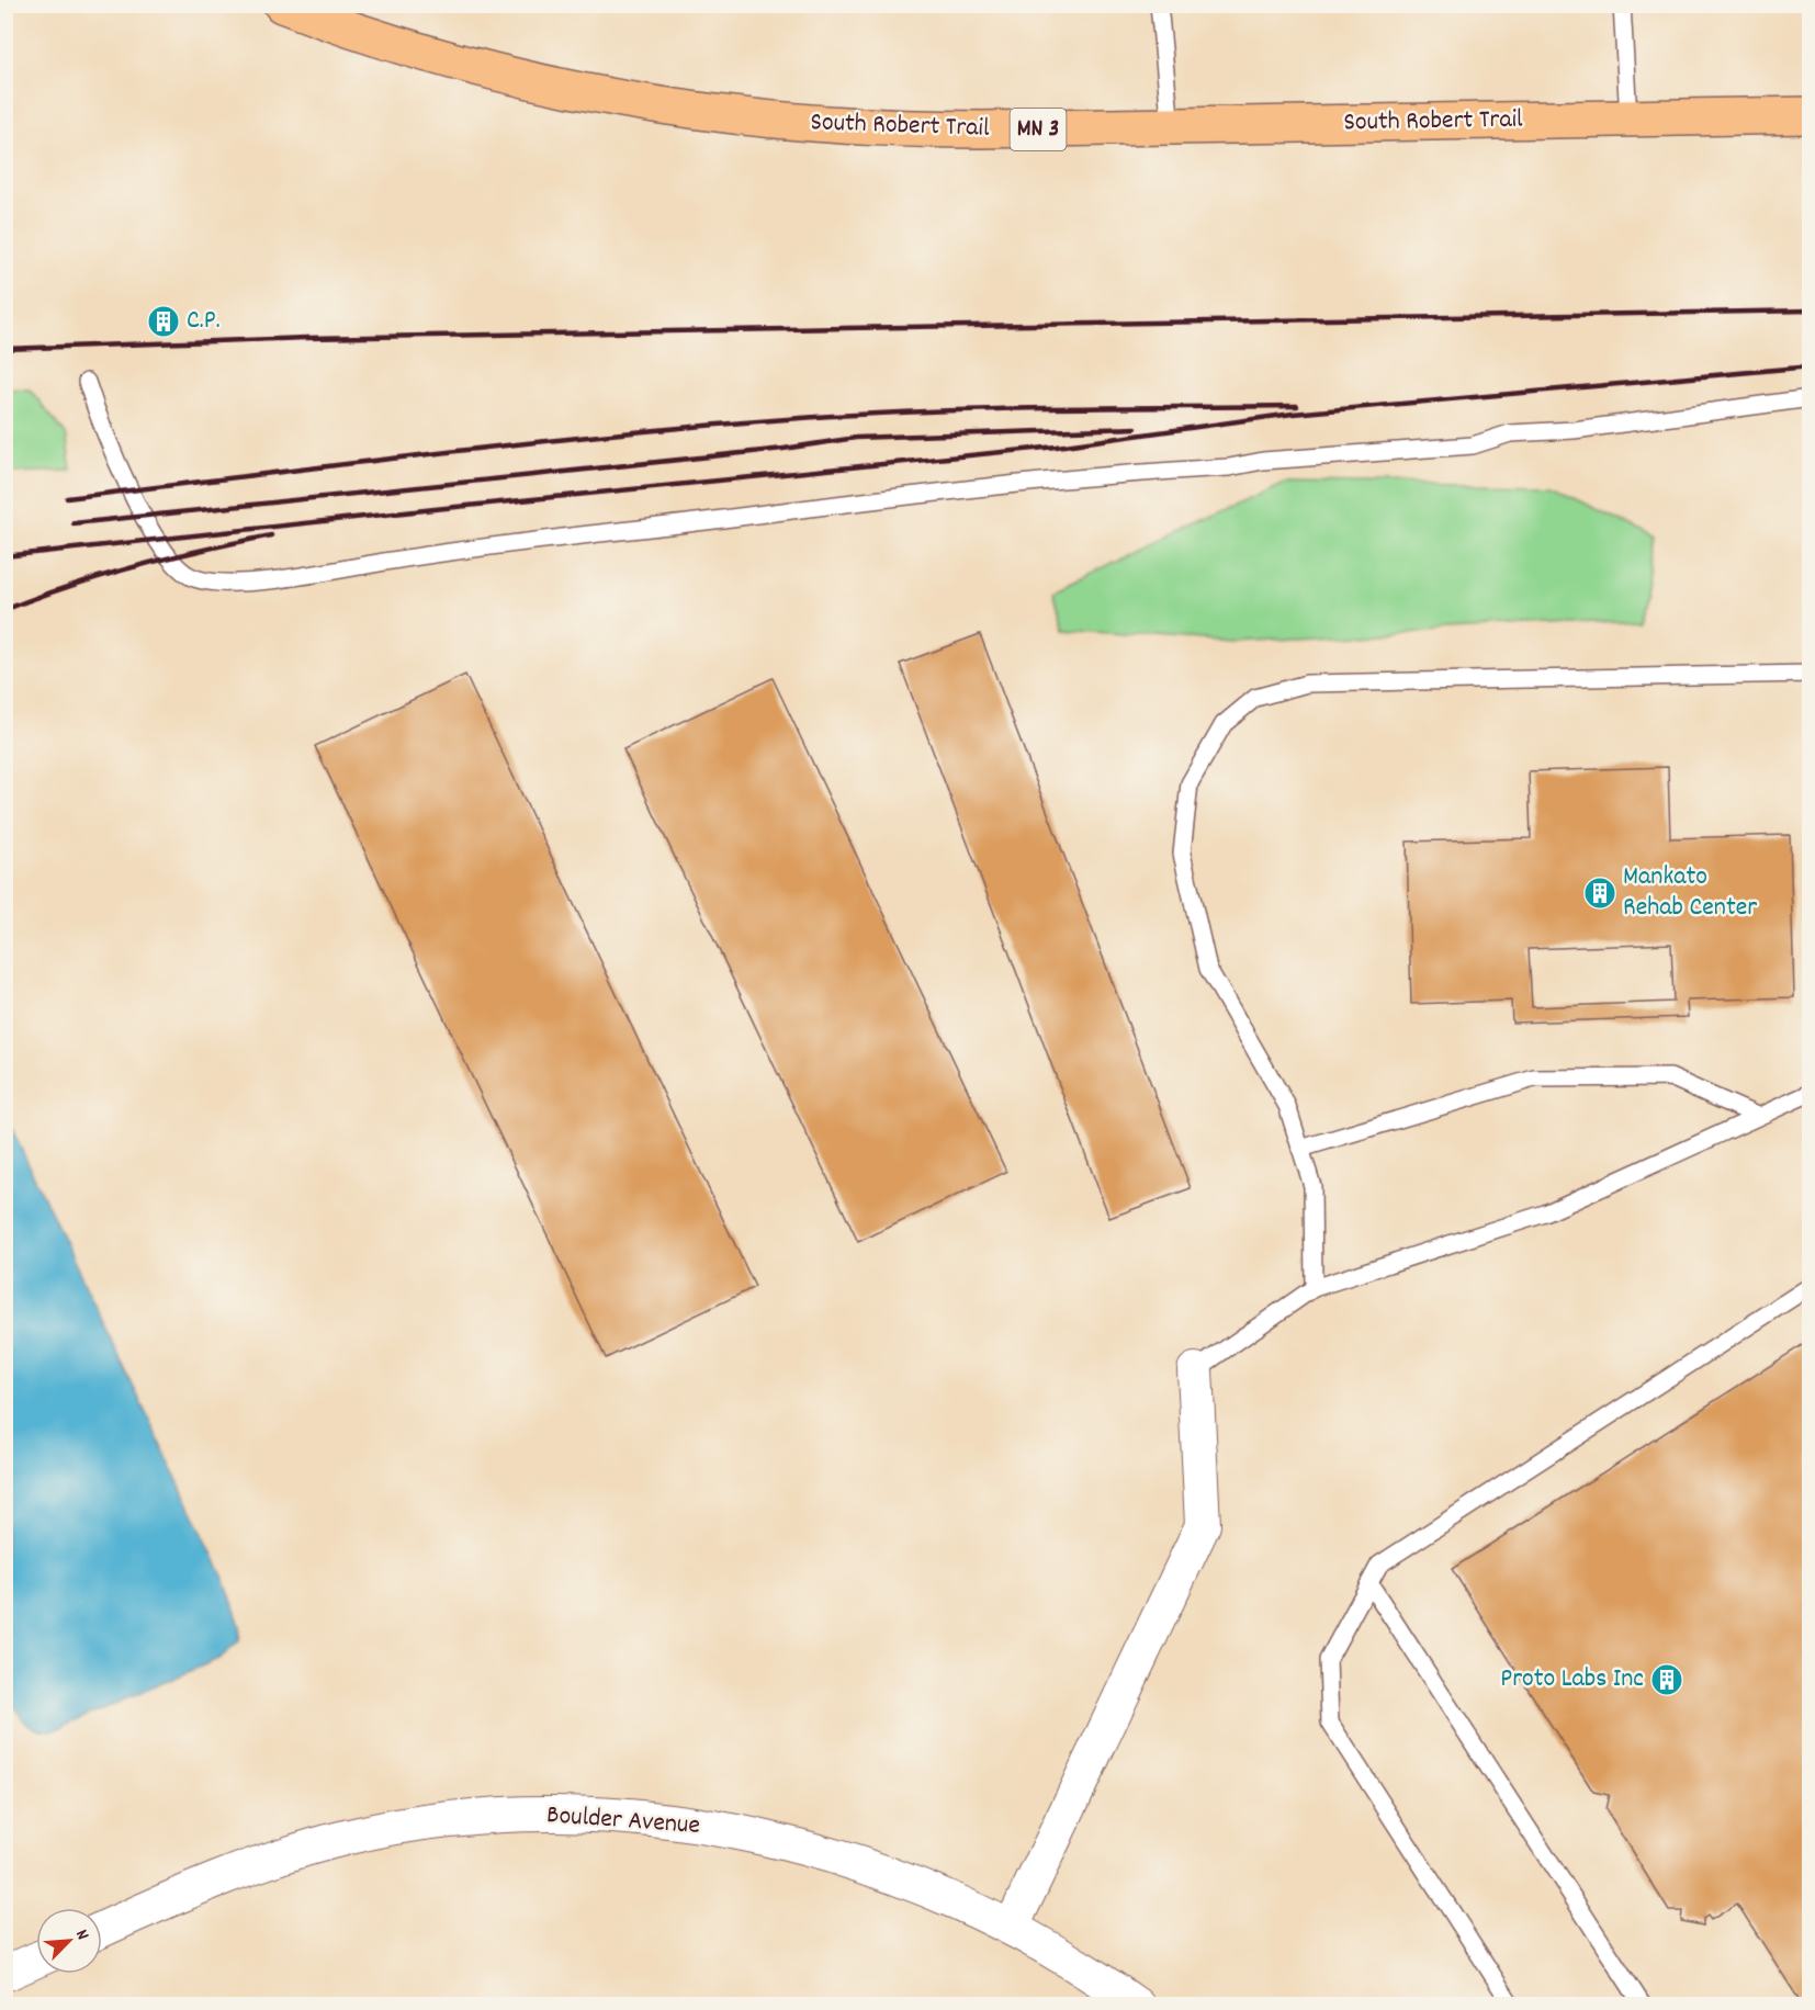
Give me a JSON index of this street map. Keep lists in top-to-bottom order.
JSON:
{
  "streets": {
    "main road": ["South Robert Trail", "MN 3"],
    "street": ["Boulder Avenue"]
  },
  "places": {
    "building": ["C.P.", "Mankato Rehab Center", "Proto Labs Inc"]
  },
  "north": "top right"
}
